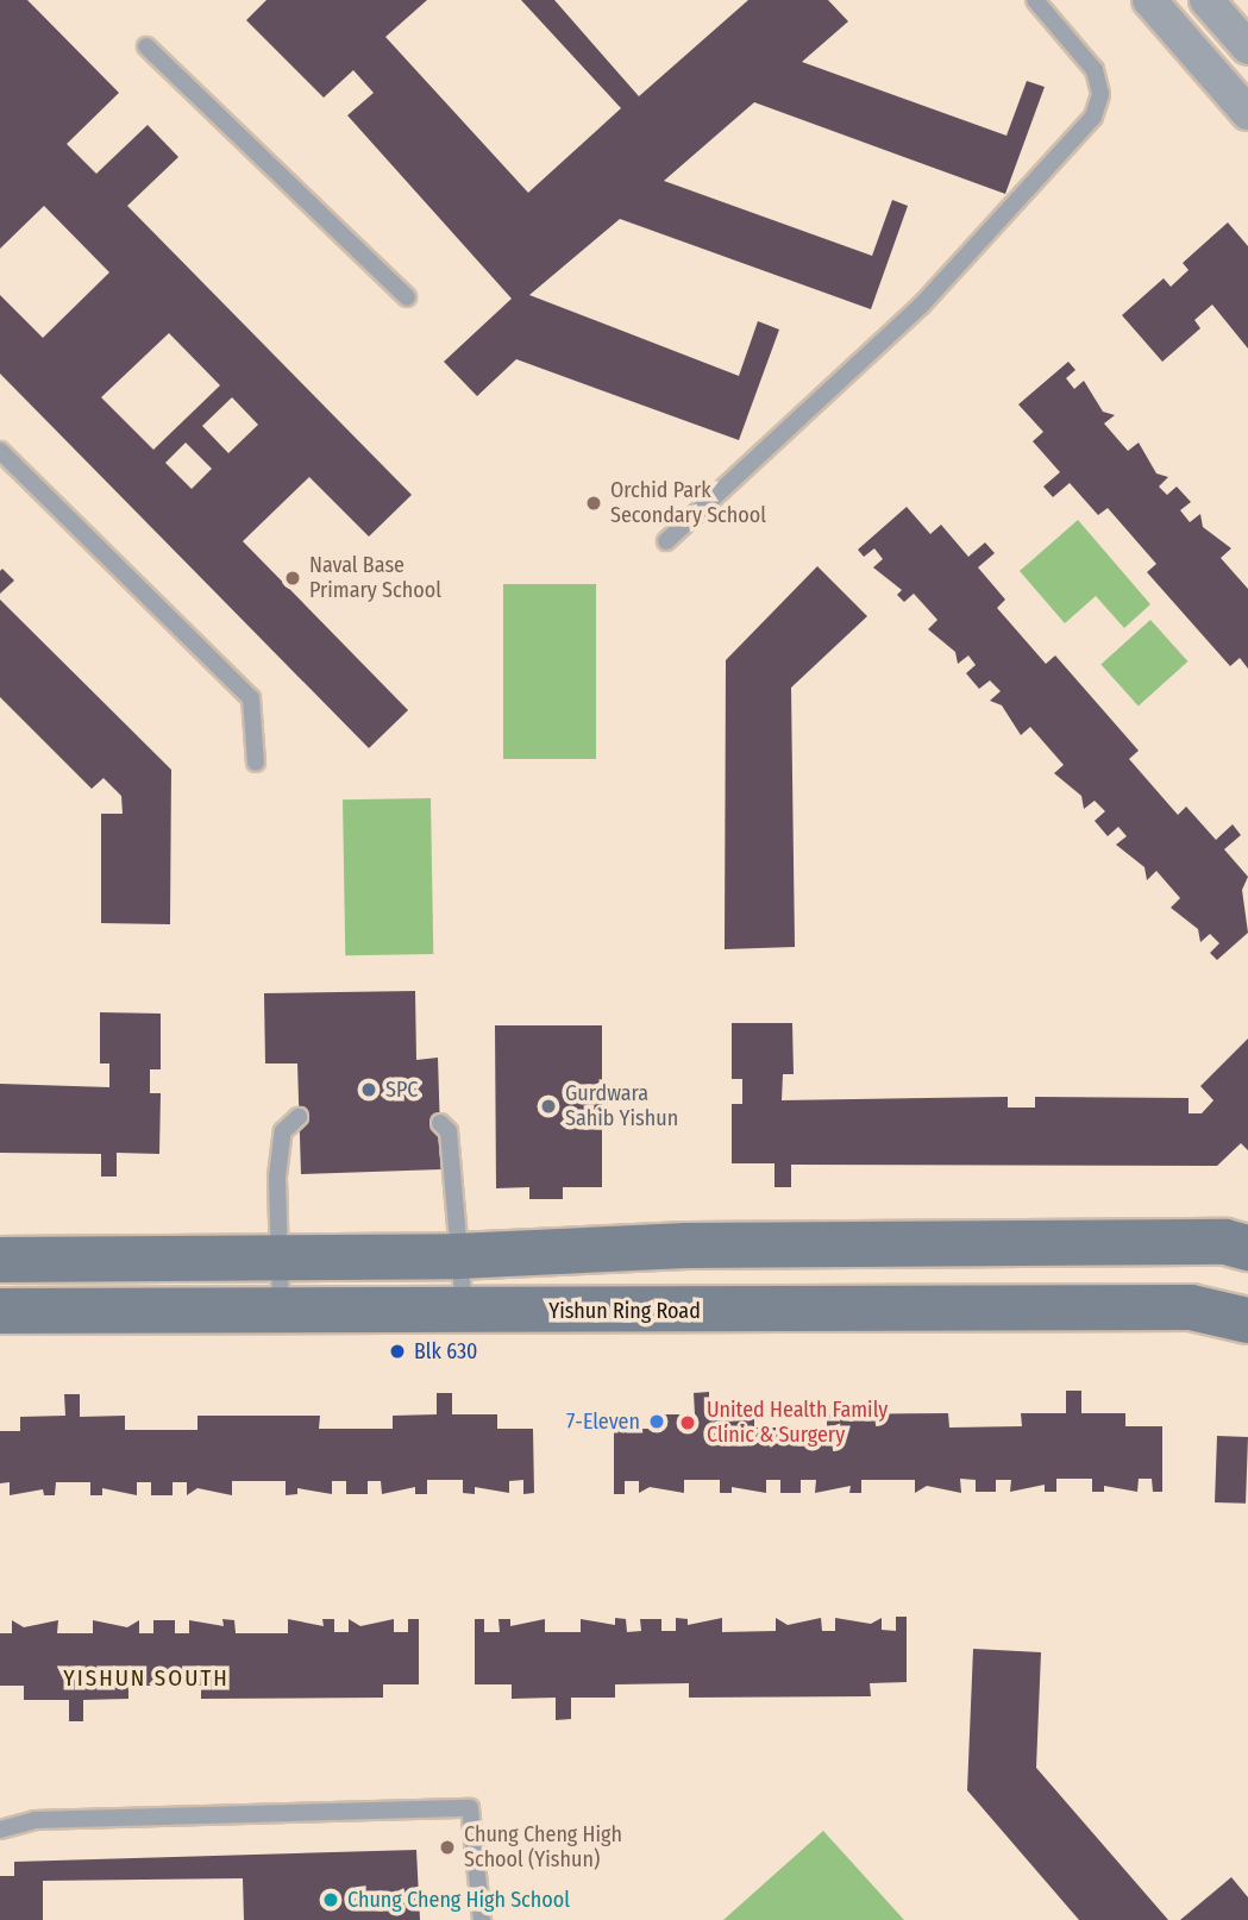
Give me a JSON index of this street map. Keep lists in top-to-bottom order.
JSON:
{
  "streets": {
    "main road": ["Yishun Ring Road"]
  },
  "districts": ["YISHUN SOUTH"],
  "places": [
    "Orchid Park Secondary School",
    "Naval Base Primary School",
    "SPC",
    "Gurdwara Sahib Yishun",
    "Blk 630",
    "7-Eleven",
    "United Health Family Clinic & Surgery",
    "Chung Cheng High School (Yishun)",
    "Chung Cheng High School"
  ]
}
